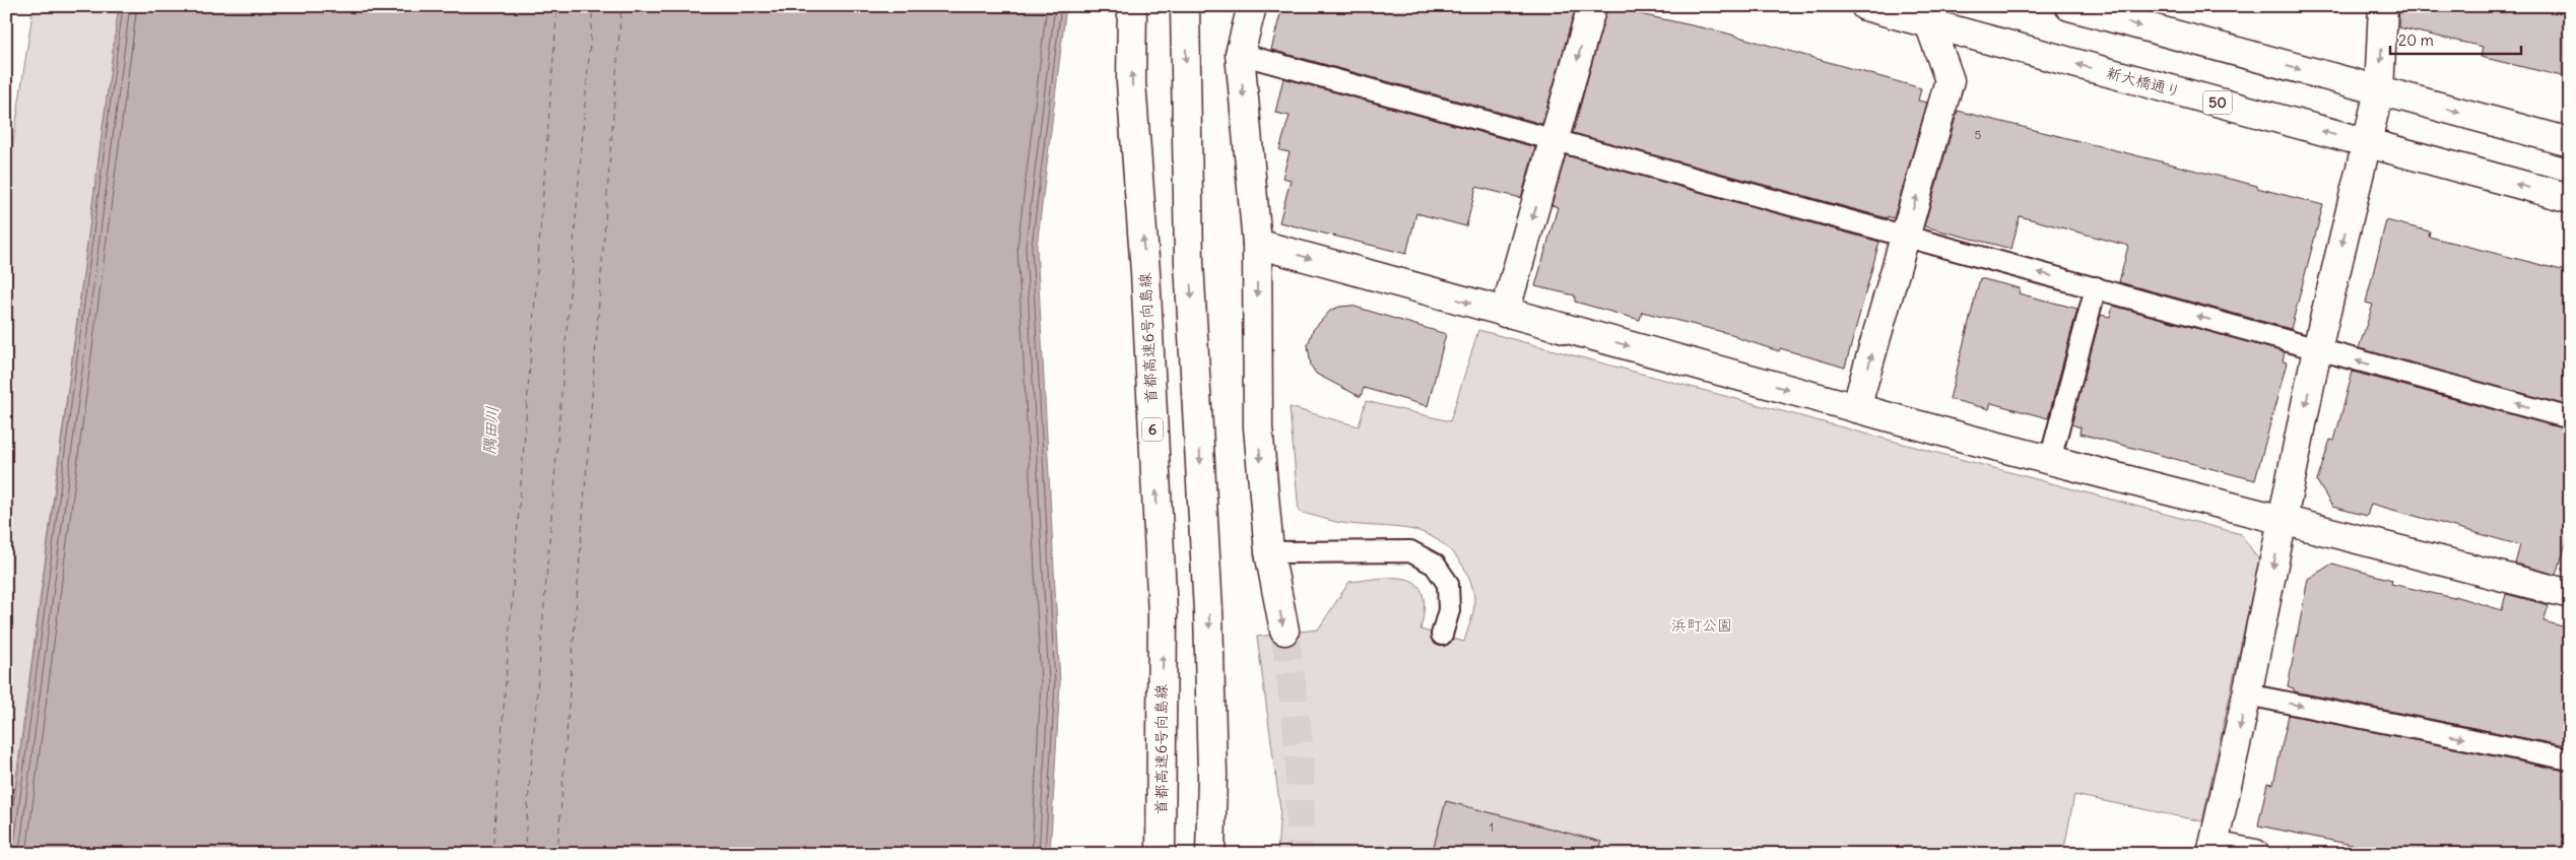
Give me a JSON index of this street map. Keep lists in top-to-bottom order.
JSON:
{
  "streets": {
    "main road": [
      "新大橋通り",
      "50",
      "首都高速6号向島線",
      "6"
    ]
  },
  "water": ["隅田川"],
  "parks": ["浜町公園"],
  "house_numbers": ["5", "1"],
  "scale_bar": "20 m"
}
